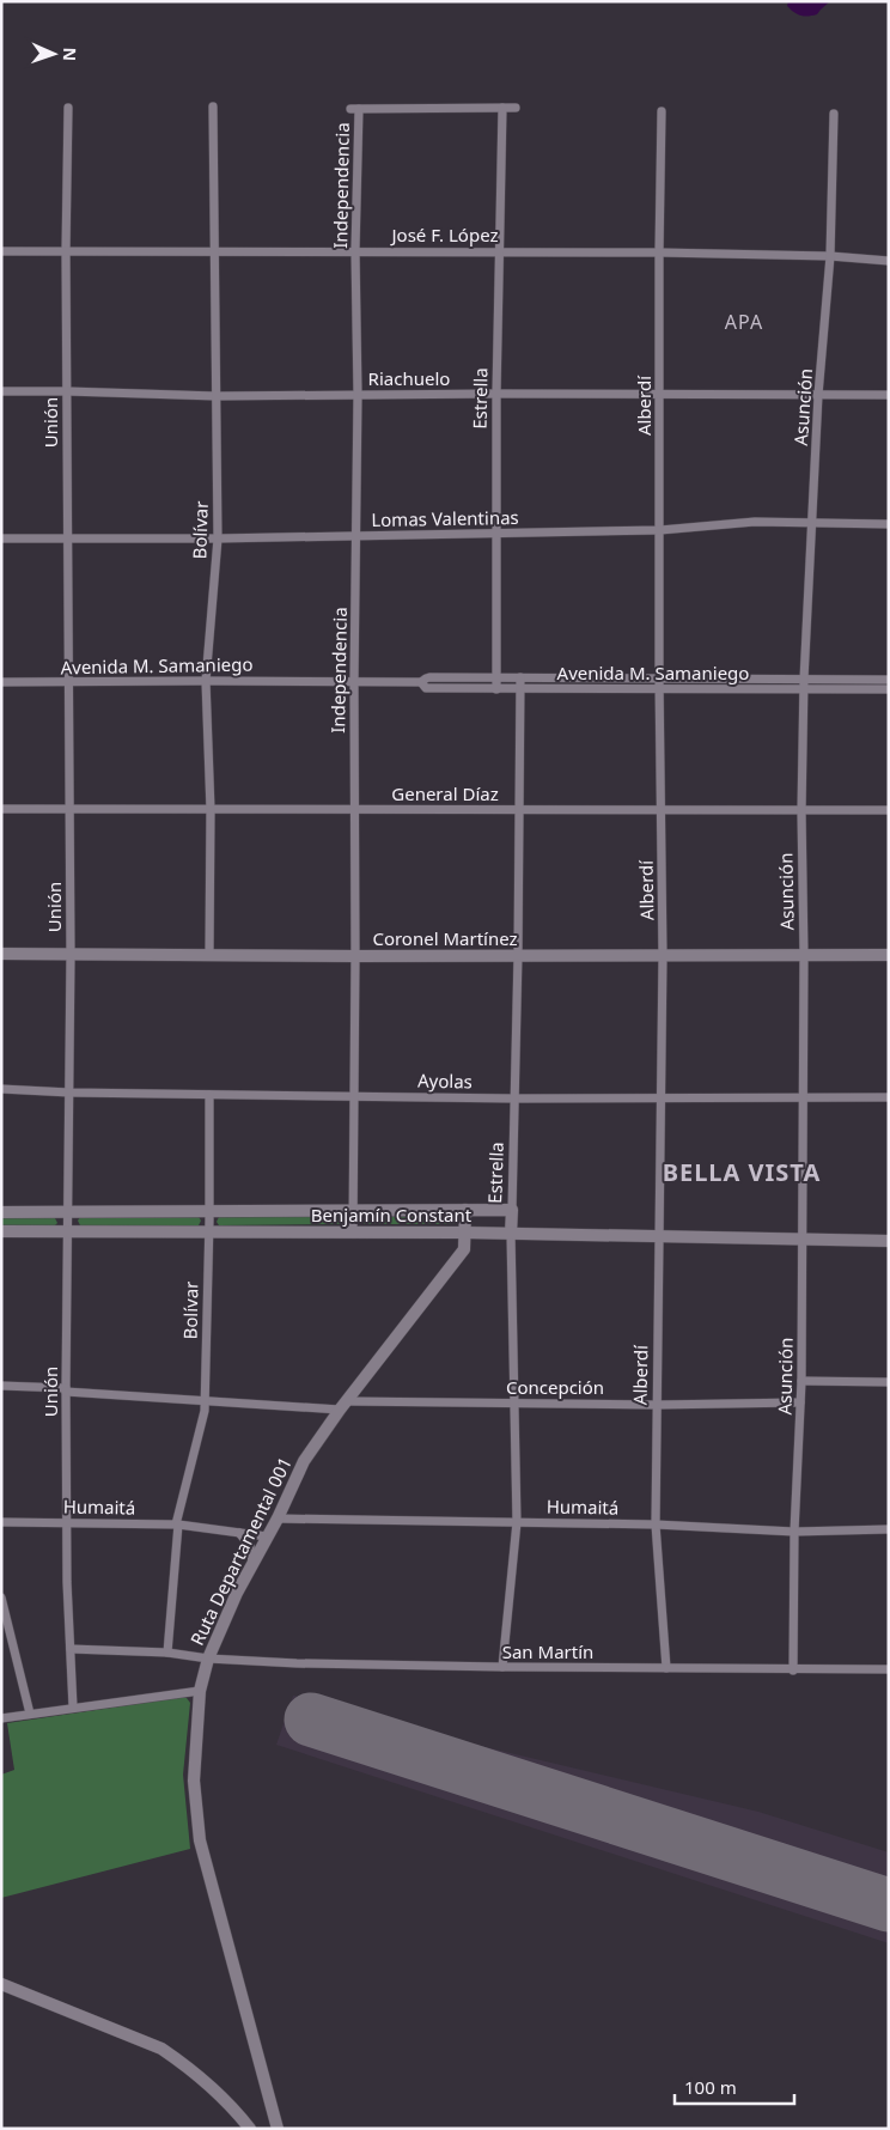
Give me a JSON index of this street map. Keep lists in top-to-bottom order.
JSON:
{
  "streets": {
    "street": [
      "Independencia",
      "José F. López",
      "Riachuelo",
      "Estrella",
      "Alberdí",
      "Asunción",
      "Unión",
      "Lomas Valentinas",
      "Bolívar",
      "Avenida M. Samaniego",
      "General Díaz",
      "Coronel Martínez",
      "Ayolas",
      "Benjamín Constant",
      "Concepción",
      "Humaitá",
      "Ruta Departamental 001",
      "San Martín"
    ]
  },
  "crossings": [
    ["Independencia", "José F. López"],
    ["Independencia", "Riachuelo"],
    ["Independencia", "Estrella"],
    ["Independencia", "Lomas Valentinas"],
    ["Independencia", "Avenida M. Samaniego"],
    ["Independencia", "General Díaz"],
    ["Independencia", "Coronel Martínez"],
    ["Independencia", "Ayolas"],
    ["Independencia", "Benjamín Constant"],
    ["José F. López", "Estrella"],
    ["José F. López", "Alberdí"],
    ["José F. López", "Asunción"],
    ["José F. López", "Unión"],
    ["José F. López", "Bolívar"],
    ["Riachuelo", "Estrella"],
    ["Riachuelo", "Alberdí"],
    ["Riachuelo", "Asunción"],
    ["Riachuelo", "Unión"],
    ["Riachuelo", "Bolívar"],
    ["Estrella", "Lomas Valentinas"],
    ["Estrella", "Avenida M. Samaniego"],
    ["Estrella", "General Díaz"],
    ["Estrella", "Coronel Martínez"],
    ["Estrella", "Ayolas"],
    ["Estrella", "Benjamín Constant"],
    ["Estrella", "Concepción"],
    ["Estrella", "Humaitá"],
    ["Estrella", "San Martín"],
    ["Alberdí", "Lomas Valentinas"],
    ["Alberdí", "Avenida M. Samaniego"],
    ["Alberdí", "General Díaz"],
    ["Alberdí", "Coronel Martínez"],
    ["Alberdí", "Ayolas"],
    ["Alberdí", "Benjamín Constant"],
    ["Alberdí", "Concepción"],
    ["Alberdí", "Humaitá"],
    ["Alberdí", "San Martín"],
    ["Asunción", "Lomas Valentinas"],
    ["Asunción", "Avenida M. Samaniego"],
    ["Asunción", "General Díaz"],
    ["Asunción", "Coronel Martínez"],
    ["Asunción", "Ayolas"],
    ["Asunción", "Benjamín Constant"],
    ["Asunción", "Concepción"],
    ["Asunción", "Humaitá"],
    ["Asunción", "San Martín"],
    ["Unión", "Lomas Valentinas"],
    ["Unión", "Avenida M. Samaniego"],
    ["Unión", "General Díaz"],
    ["Unión", "Coronel Martínez"],
    ["Unión", "Ayolas"],
    ["Unión", "Benjamín Constant"],
    ["Unión", "Concepción"],
    ["Unión", "Humaitá"],
    ["Unión", "San Martín"],
    ["Lomas Valentinas", "Bolívar"],
    ["Bolívar", "Avenida M. Samaniego"],
    ["Bolívar", "General Díaz"],
    ["Bolívar", "Coronel Martínez"],
    ["Bolívar", "Ayolas"],
    ["Bolívar", "Benjamín Constant"],
    ["Bolívar", "Concepción"],
    ["Bolívar", "Humaitá"],
    ["Bolívar", "San Martín"],
    ["Benjamín Constant", "Ruta Departamental 001"],
    ["Concepción", "Ruta Departamental 001"],
    ["Humaitá", "Ruta Departamental 001"],
    ["Ruta Departamental 001", "San Martín"]
  ],
  "districts": ["APA", "BELLA VISTA"],
  "scale_bar": "100 m",
  "north": "right"
}
